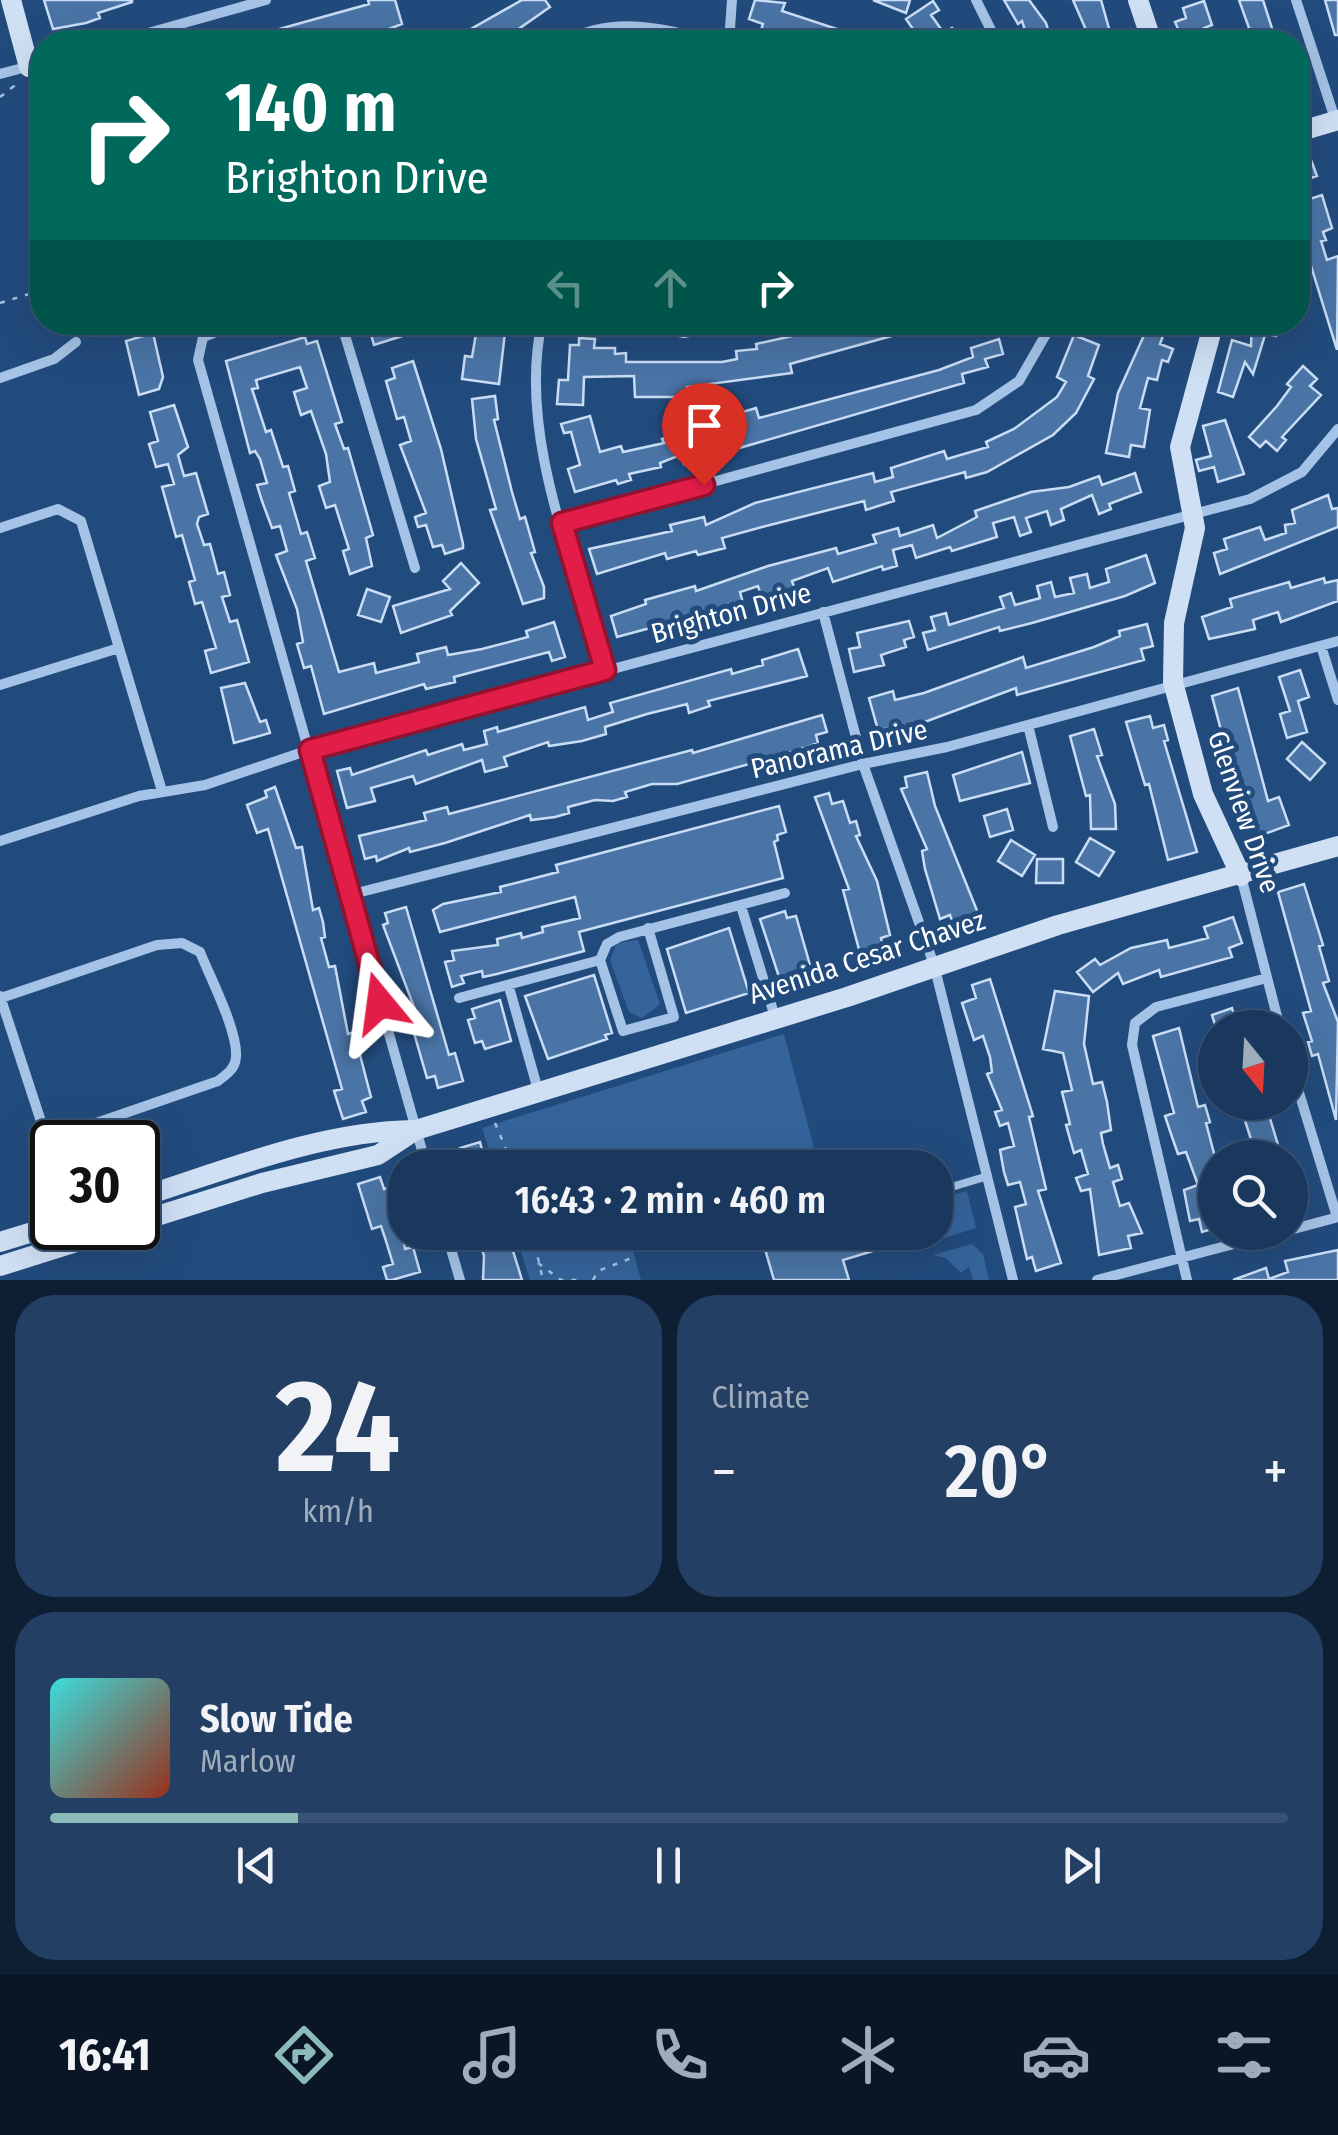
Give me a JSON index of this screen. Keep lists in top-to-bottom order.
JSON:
{
  "streets": {
    "street": [
      "Brighton Drive",
      "Panorama Drive",
      "Glenview Drive",
      "Avenida Cesar Chavez"
    ]
  },
  "crossings": [
    ["Brighton Drive", "Glenview Drive"],
    ["Panorama Drive", "Glenview Drive"],
    ["Glenview Drive", "Avenida Cesar Chavez"]
  ],
  "north": "bottom",
  "page": {
    "turn": ["140 m", "Brighton Drive"],
    "limit": "30",
    "trip": "16:43 · 2 min · 460 m",
    "tile": [
      ["24", "km/h"],
      "Climate"
    ],
    "heat": ["−", "20°", "+"],
    "song": ["Slow Tide", "Marlow"],
    "tabs": "16:41"
  }
}
